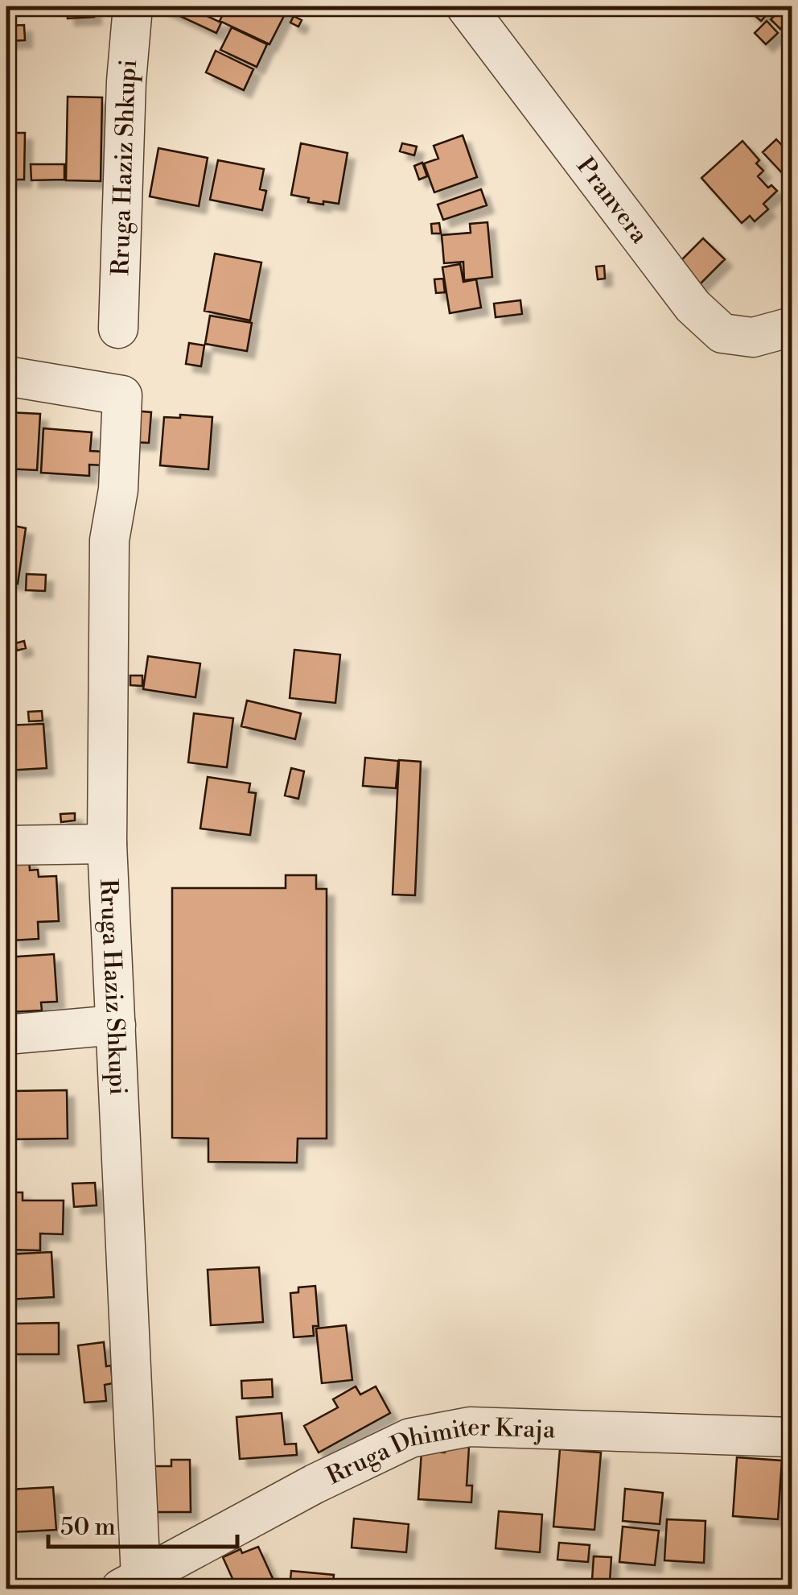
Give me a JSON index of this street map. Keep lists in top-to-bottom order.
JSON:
{
  "streets": {
    "street": ["Rruga Haziz Shkupi", "Pranvera", "Rruga Dhimiter Kraja"]
  },
  "crossings": [
    ["Rruga Haziz Shkupi", "Rruga Dhimiter Kraja"]
  ],
  "scale_bar": "50 m"
}
